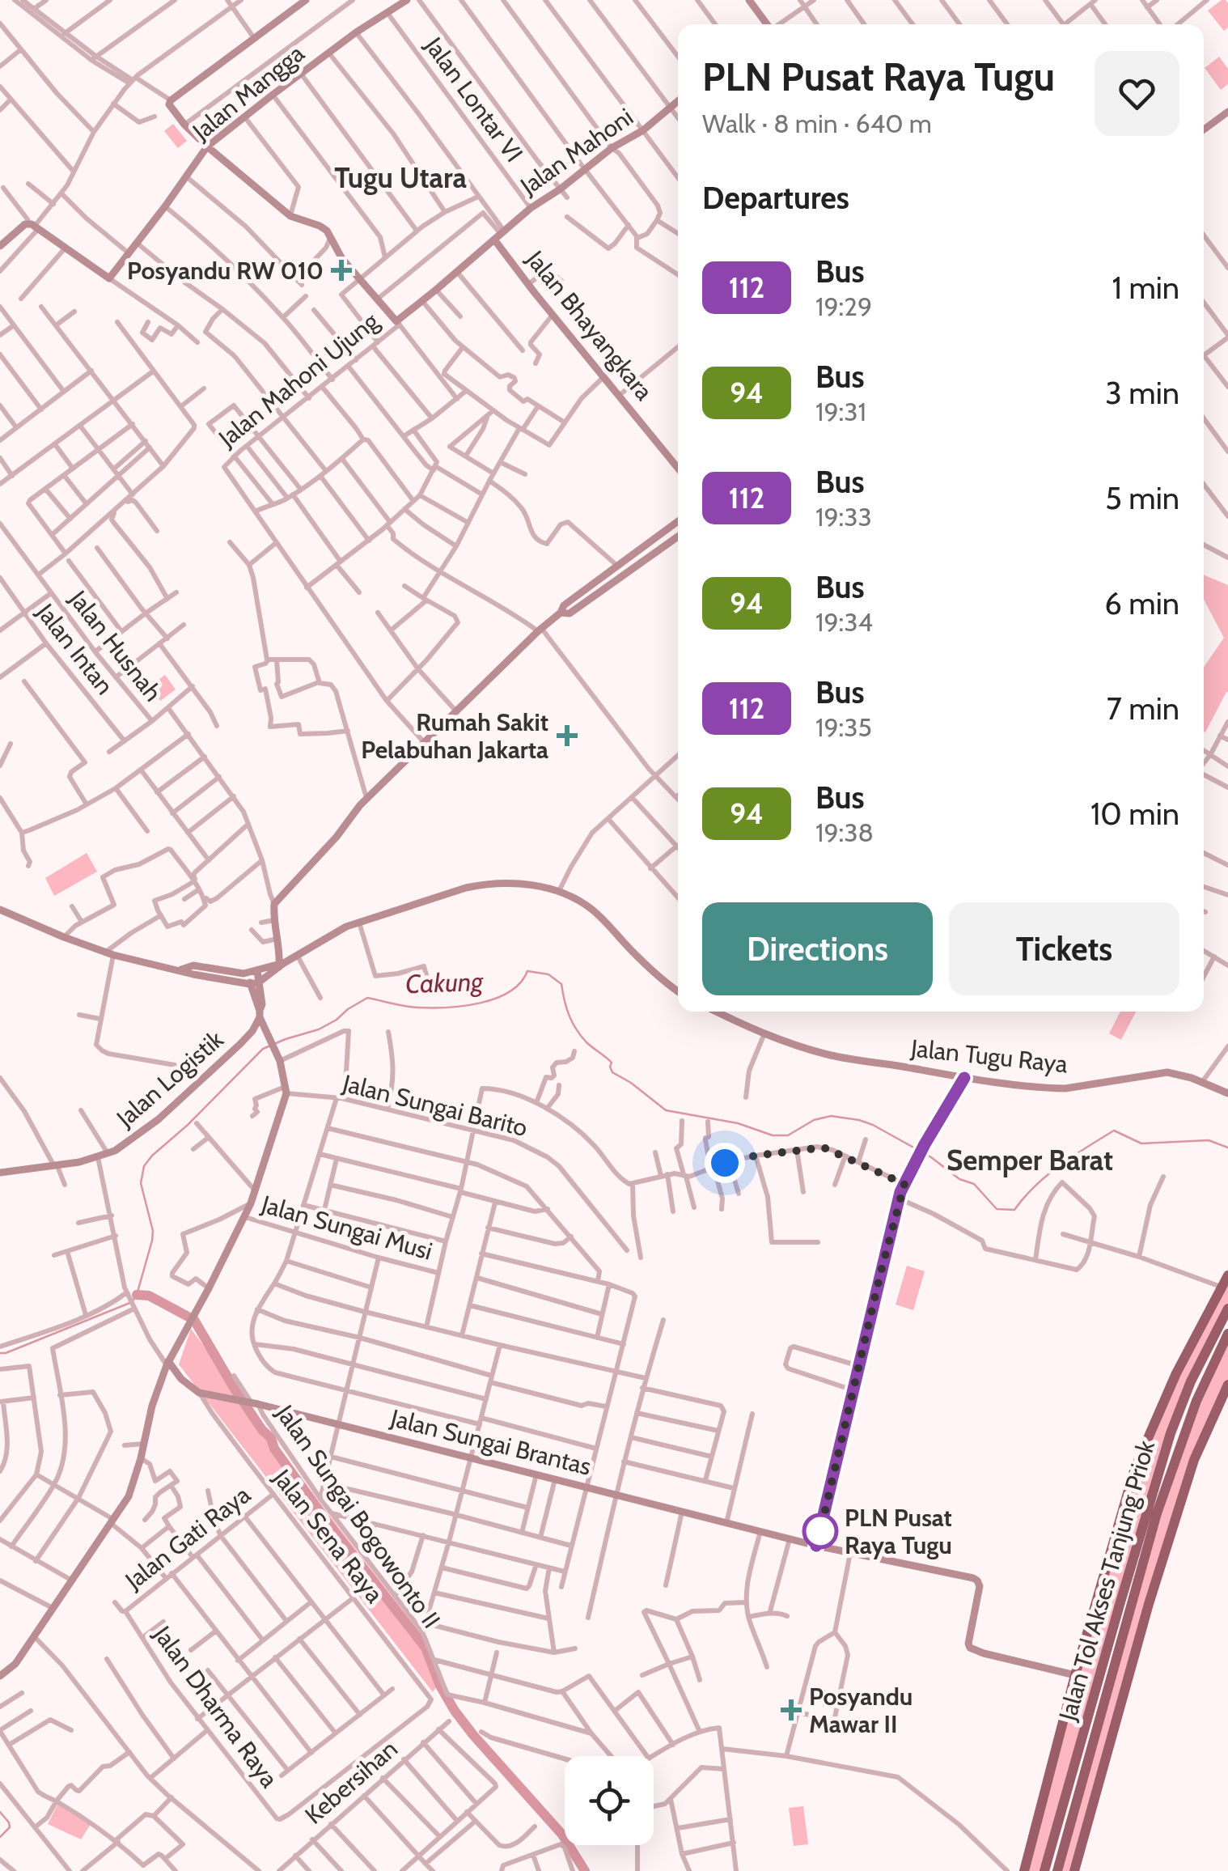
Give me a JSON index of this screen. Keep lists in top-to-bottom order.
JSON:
{
  "streets": {
    "highway": ["Jalan Tol Akses Tanjung Priok"],
    "street": [
      "Jalan Mangga",
      "Jalan Lontar VI",
      "Jalan Mahoni",
      "Jalan Bhayangkara",
      "Jalan Mahoni Ujung",
      "Jalan Husnah",
      "Jalan Intan",
      "Jalan Tugu Raya",
      "Jalan Logistik",
      "Jalan Sungai Barito",
      "Jalan Sungai Musi",
      "Jalan Sungai Brantas",
      "Jalan Sungai Bogowonto II",
      "Jalan Sena Raya",
      "Jalan Gati Raya",
      "Jalan Dharma Raya",
      "Kebersihan"
    ]
  },
  "crossings": [
    ["Jalan Mangga", "Jalan Lontar VI"],
    ["Jalan Lontar VI", "Jalan Mahoni"],
    ["Jalan Mahoni", "Jalan Bhayangkara"],
    ["Jalan Mahoni", "Jalan Mahoni Ujung"],
    ["Jalan Bhayangkara", "Jalan Mahoni Ujung"],
    ["Jalan Sungai Brantas", "Jalan Sungai Bogowonto II"],
    ["Jalan Sungai Brantas", "Jalan Sena Raya"],
    ["Jalan Sena Raya", "Jalan Gati Raya"],
    ["Jalan Sena Raya", "Jalan Dharma Raya"],
    ["Jalan Gati Raya", "Jalan Dharma Raya"]
  ],
  "districts": ["Tugu Utara", "Semper Barat"],
  "water": ["Cakung"],
  "places": {
    "health": ["Posyandu RW 010", "Rumah Sakit Pelabuhan Jakarta", "Posyandu Mawar II"],
    "other": ["PLN Pusat Raya Tugu"]
  },
  "lines": ["bus line 112"],
  "page": {
    "heading": [
      ["PLN Pusat Raya Tugu", "Walk · 8 min · 640 m"],
      "Departures"
    ],
    "list": [
      {
        "mark": "112",
        "name": "Bus",
        "note": "19:29",
        "value": "1 min"
      },
      {
        "mark": "94",
        "name": "Bus",
        "note": "19:31",
        "value": "3 min"
      },
      {
        "mark": "112",
        "name": "Bus",
        "note": "19:33",
        "value": "5 min"
      },
      {
        "mark": "94",
        "name": "Bus",
        "note": "19:34",
        "value": "6 min"
      },
      {
        "mark": "112",
        "name": "Bus",
        "note": "19:35",
        "value": "7 min"
      },
      {
        "mark": "94",
        "name": "Bus",
        "note": "19:38",
        "value": "10 min"
      }
    ],
    "buttons": ["Directions", "Tickets"]
  }
}
